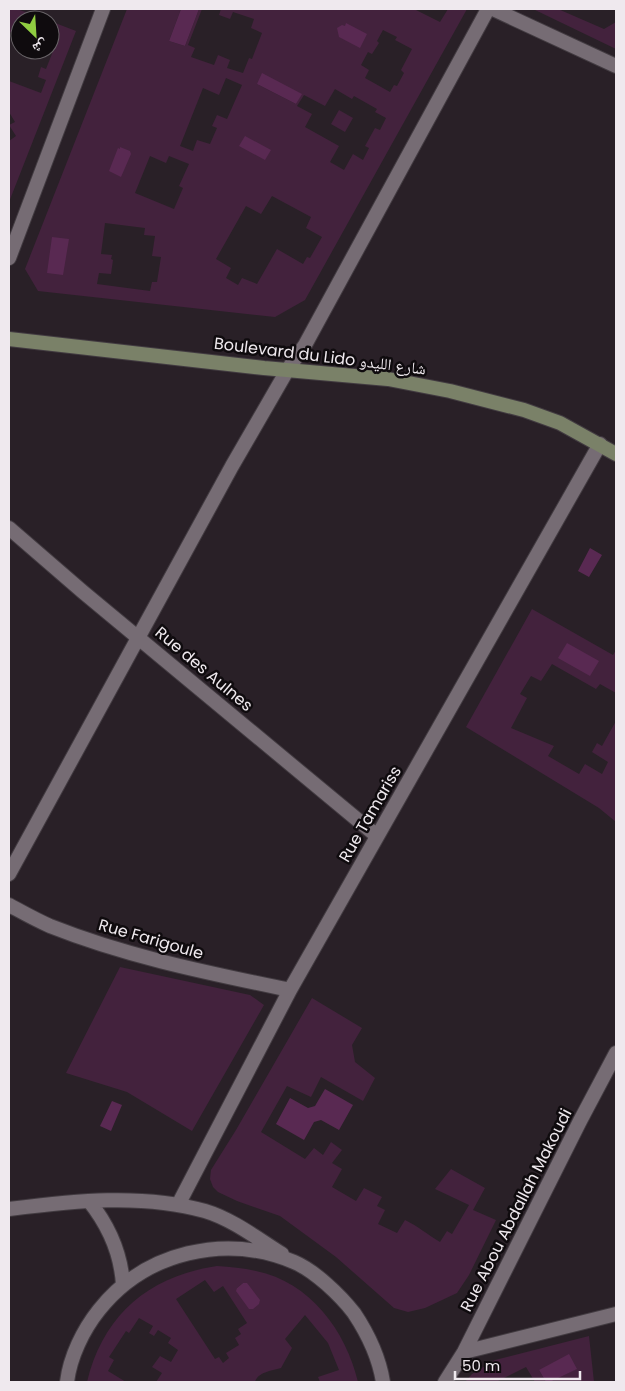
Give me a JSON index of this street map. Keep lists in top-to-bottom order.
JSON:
{
  "streets": {
    "main road": ["Boulevard du Lido شارع الليدو"],
    "street": [
      "Rue des Aulnes",
      "Rue Tamariss",
      "Rue Farigoule",
      "Rue Abou Abdallah Makoudi"
    ]
  },
  "crossings": [
    ["Boulevard du Lido شارع الليدو", "Rue Tamariss"],
    ["Rue des Aulnes", "Rue Tamariss"],
    ["Rue Tamariss", "Rue Farigoule"]
  ],
  "scale_bar": "50 m",
  "north": "bottom right"
}
